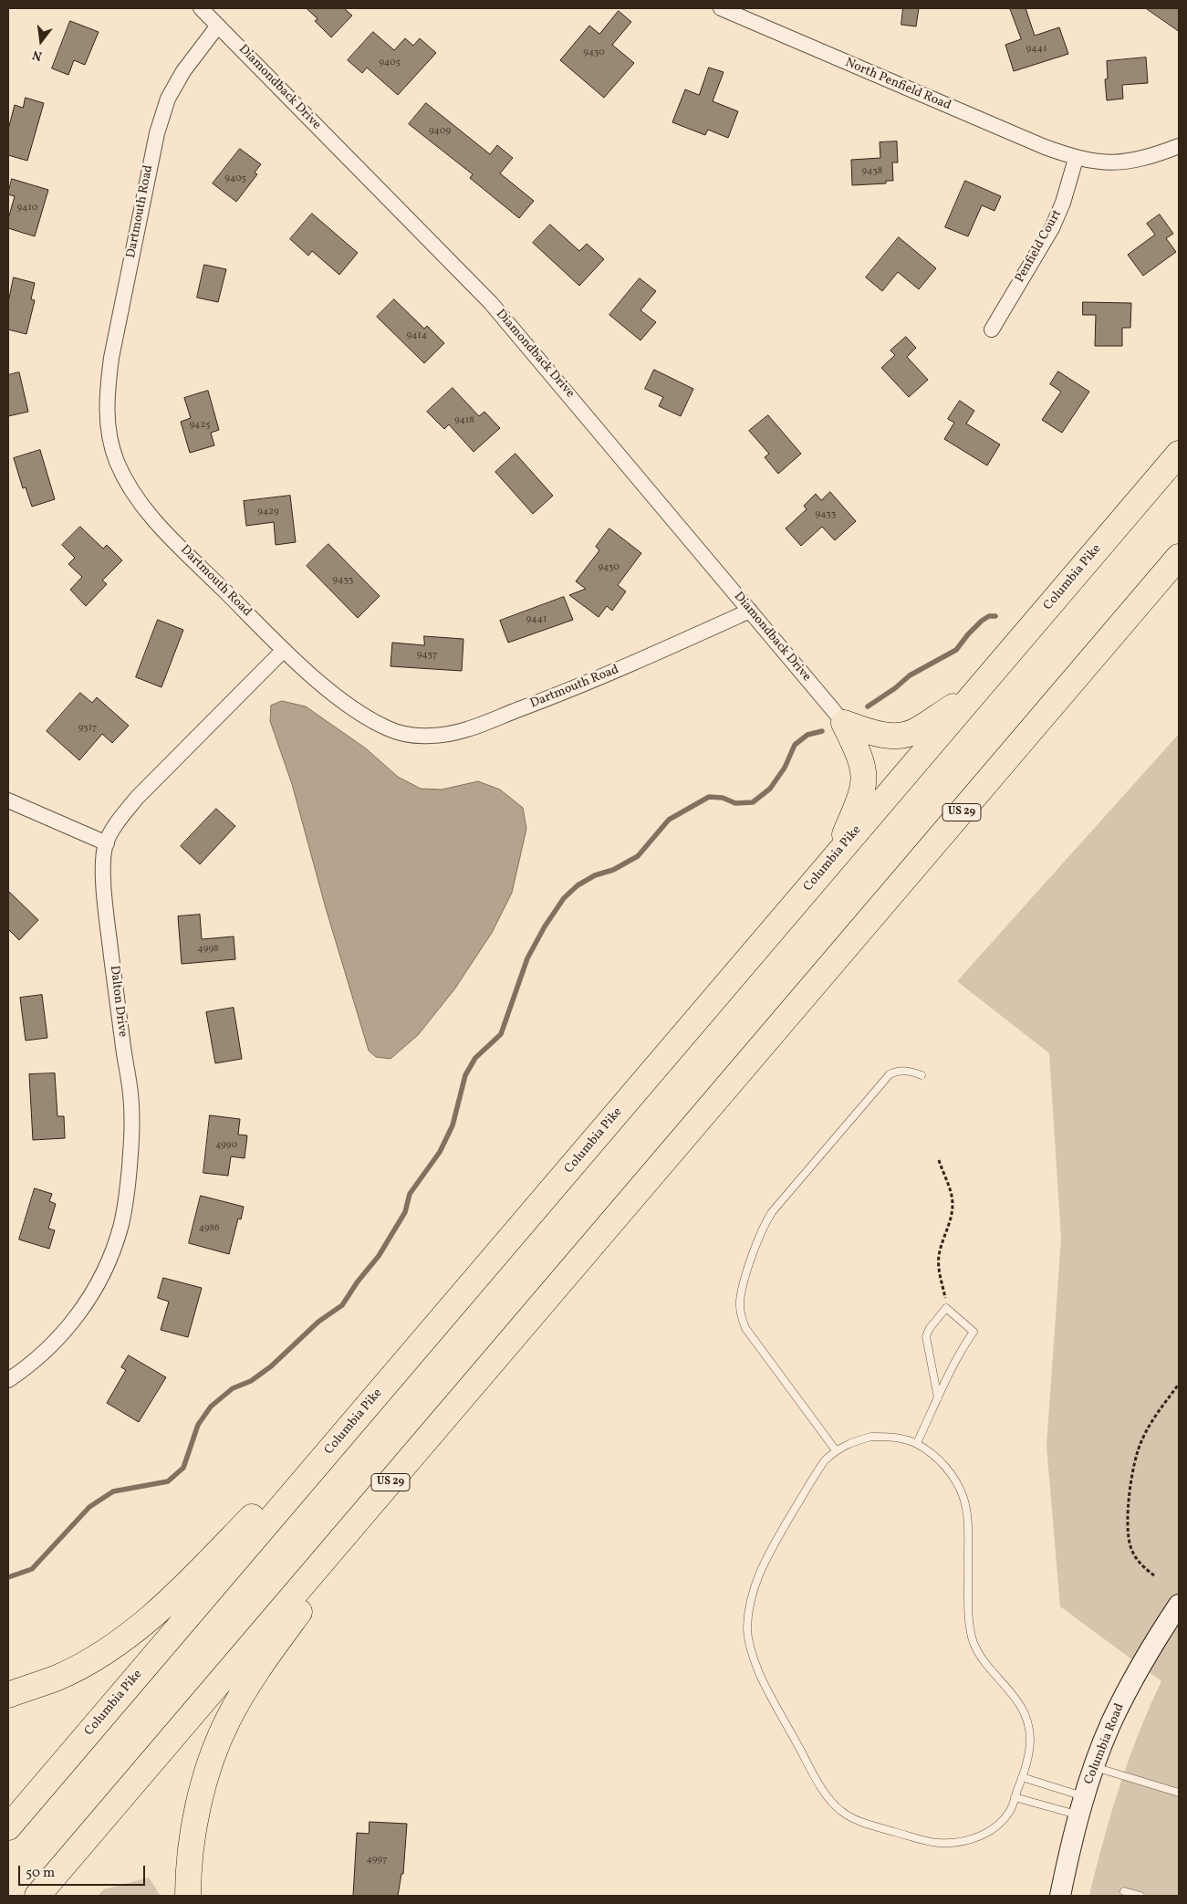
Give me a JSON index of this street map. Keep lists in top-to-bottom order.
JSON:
{
  "streets": {
    "highway": ["Columbia Pike", "US 29"],
    "main road": ["Columbia Road"],
    "street": [
      "North Penfield Road",
      "Diamondback Drive",
      "Dartmouth Road",
      "Penfield Court",
      "Dalton Drive"
    ]
  },
  "crossings": [
    ["North Penfield Road", "Penfield Court"],
    ["Diamondback Drive", "Dartmouth Road"],
    ["Dartmouth Road", "Dalton Drive"]
  ],
  "house_numbers": [
    "9441",
    "9430",
    "9405",
    "9409",
    "9438",
    "9405",
    "9410",
    "9414",
    "9418",
    "9425",
    "9429",
    "9433",
    "9430",
    "9433",
    "9441",
    "9437",
    "9317",
    "4998",
    "4990",
    "4986",
    "4997"
  ],
  "scale_bar": "50 m",
  "north": "bottom"
}
